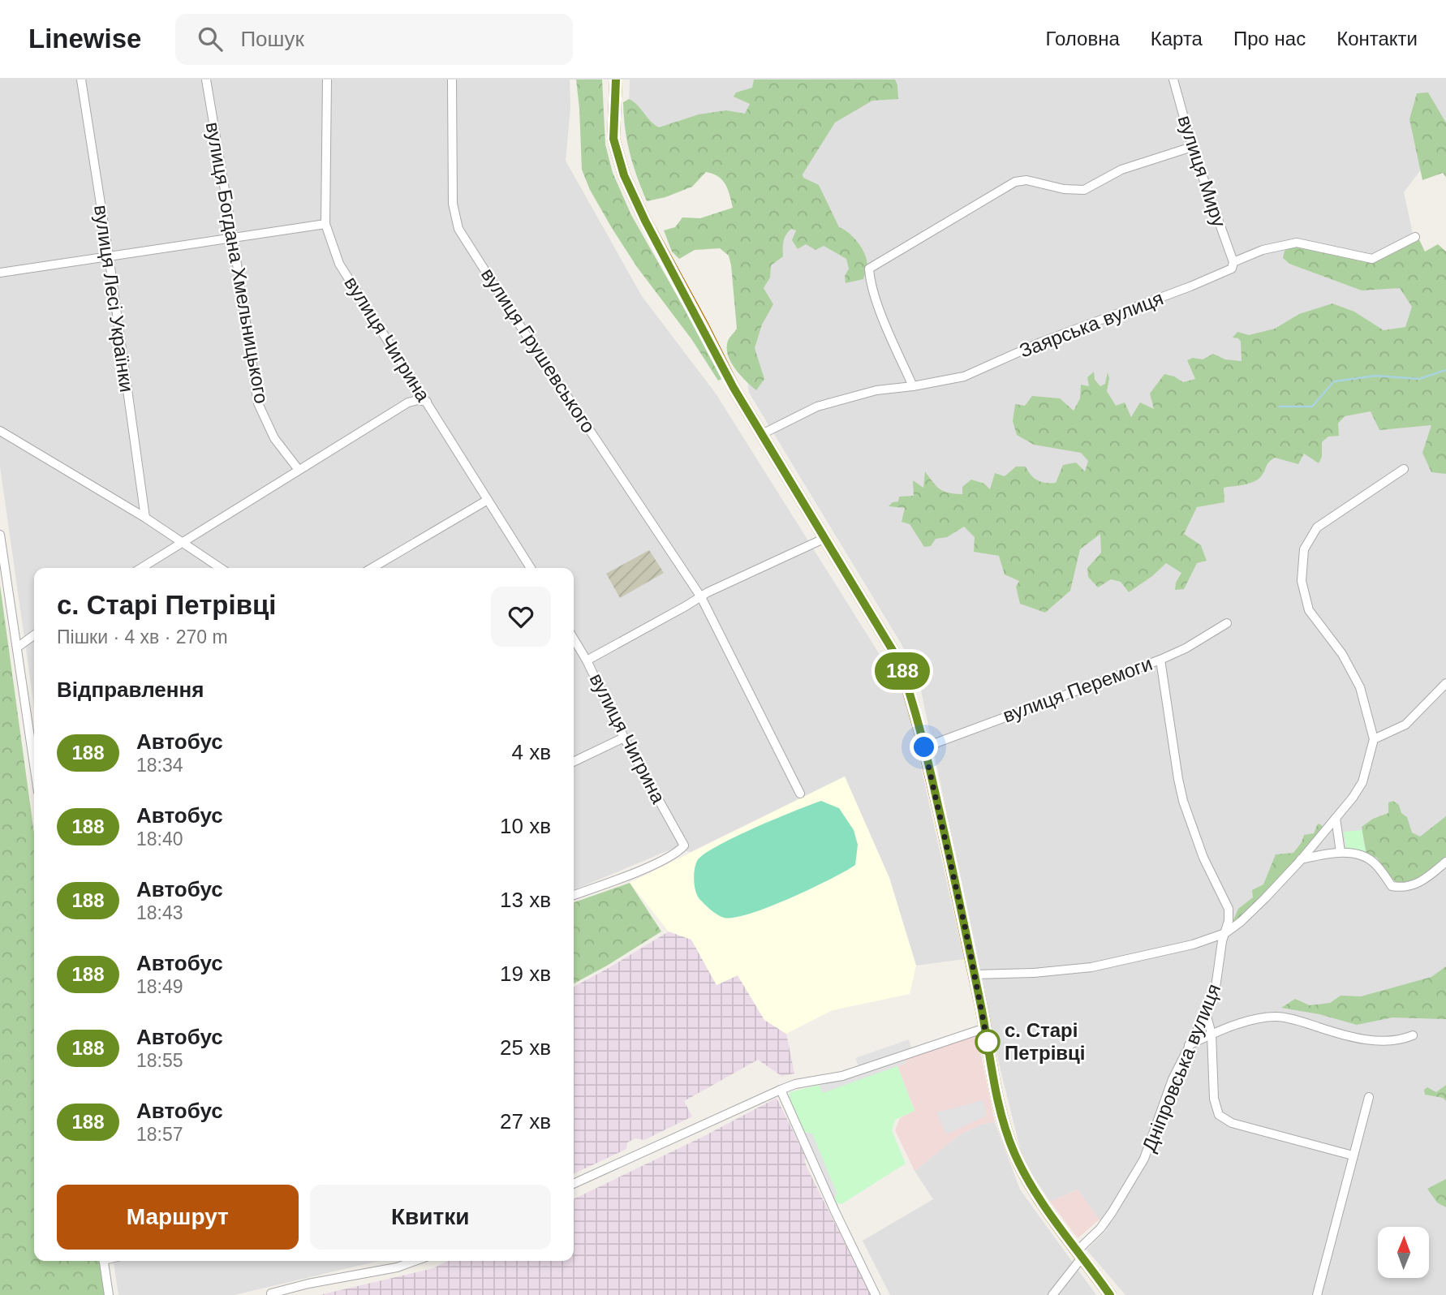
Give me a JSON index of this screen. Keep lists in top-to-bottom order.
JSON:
{
  "streets": {
    "street": [
      "вулиця Миру",
      "вулиця Богдана Хмельницького",
      "вулиця Лесі Українки",
      "Заярська вулиця",
      "вулиця Чигрина",
      "вулиця Грушевського",
      "вулиця Перемоги",
      "Дніпровська вулиця"
    ]
  },
  "crossings": [
    ["вулиця Миру", "Заярська вулиця"],
    ["вулиця Перемоги", "Дніпровська вулиця"]
  ],
  "places": ["с. Старі Петрівці"],
  "lines": ["bus line 188"],
  "north": "top",
  "page": {
    "header": "Linewise",
    "search": "Пошук",
    "nav": [
      "Головна",
      "Карта",
      "Про нас",
      "Контакти"
    ],
    "on_map": "188",
    "heading": [
      ["с. Старі Петрівці", "Пішки · 4 хв · 270 m"],
      "Відправлення"
    ],
    "list": [
      {
        "mark": "188",
        "name": "Автобус",
        "note": "18:34",
        "value": "4 хв"
      },
      {
        "mark": "188",
        "name": "Автобус",
        "note": "18:40",
        "value": "10 хв"
      },
      {
        "mark": "188",
        "name": "Автобус",
        "note": "18:43",
        "value": "13 хв"
      },
      {
        "mark": "188",
        "name": "Автобус",
        "note": "18:49",
        "value": "19 хв"
      },
      {
        "mark": "188",
        "name": "Автобус",
        "note": "18:55",
        "value": "25 хв"
      },
      {
        "mark": "188",
        "name": "Автобус",
        "note": "18:57",
        "value": "27 хв"
      }
    ],
    "buttons": ["Маршрут", "Квитки"]
  }
}
